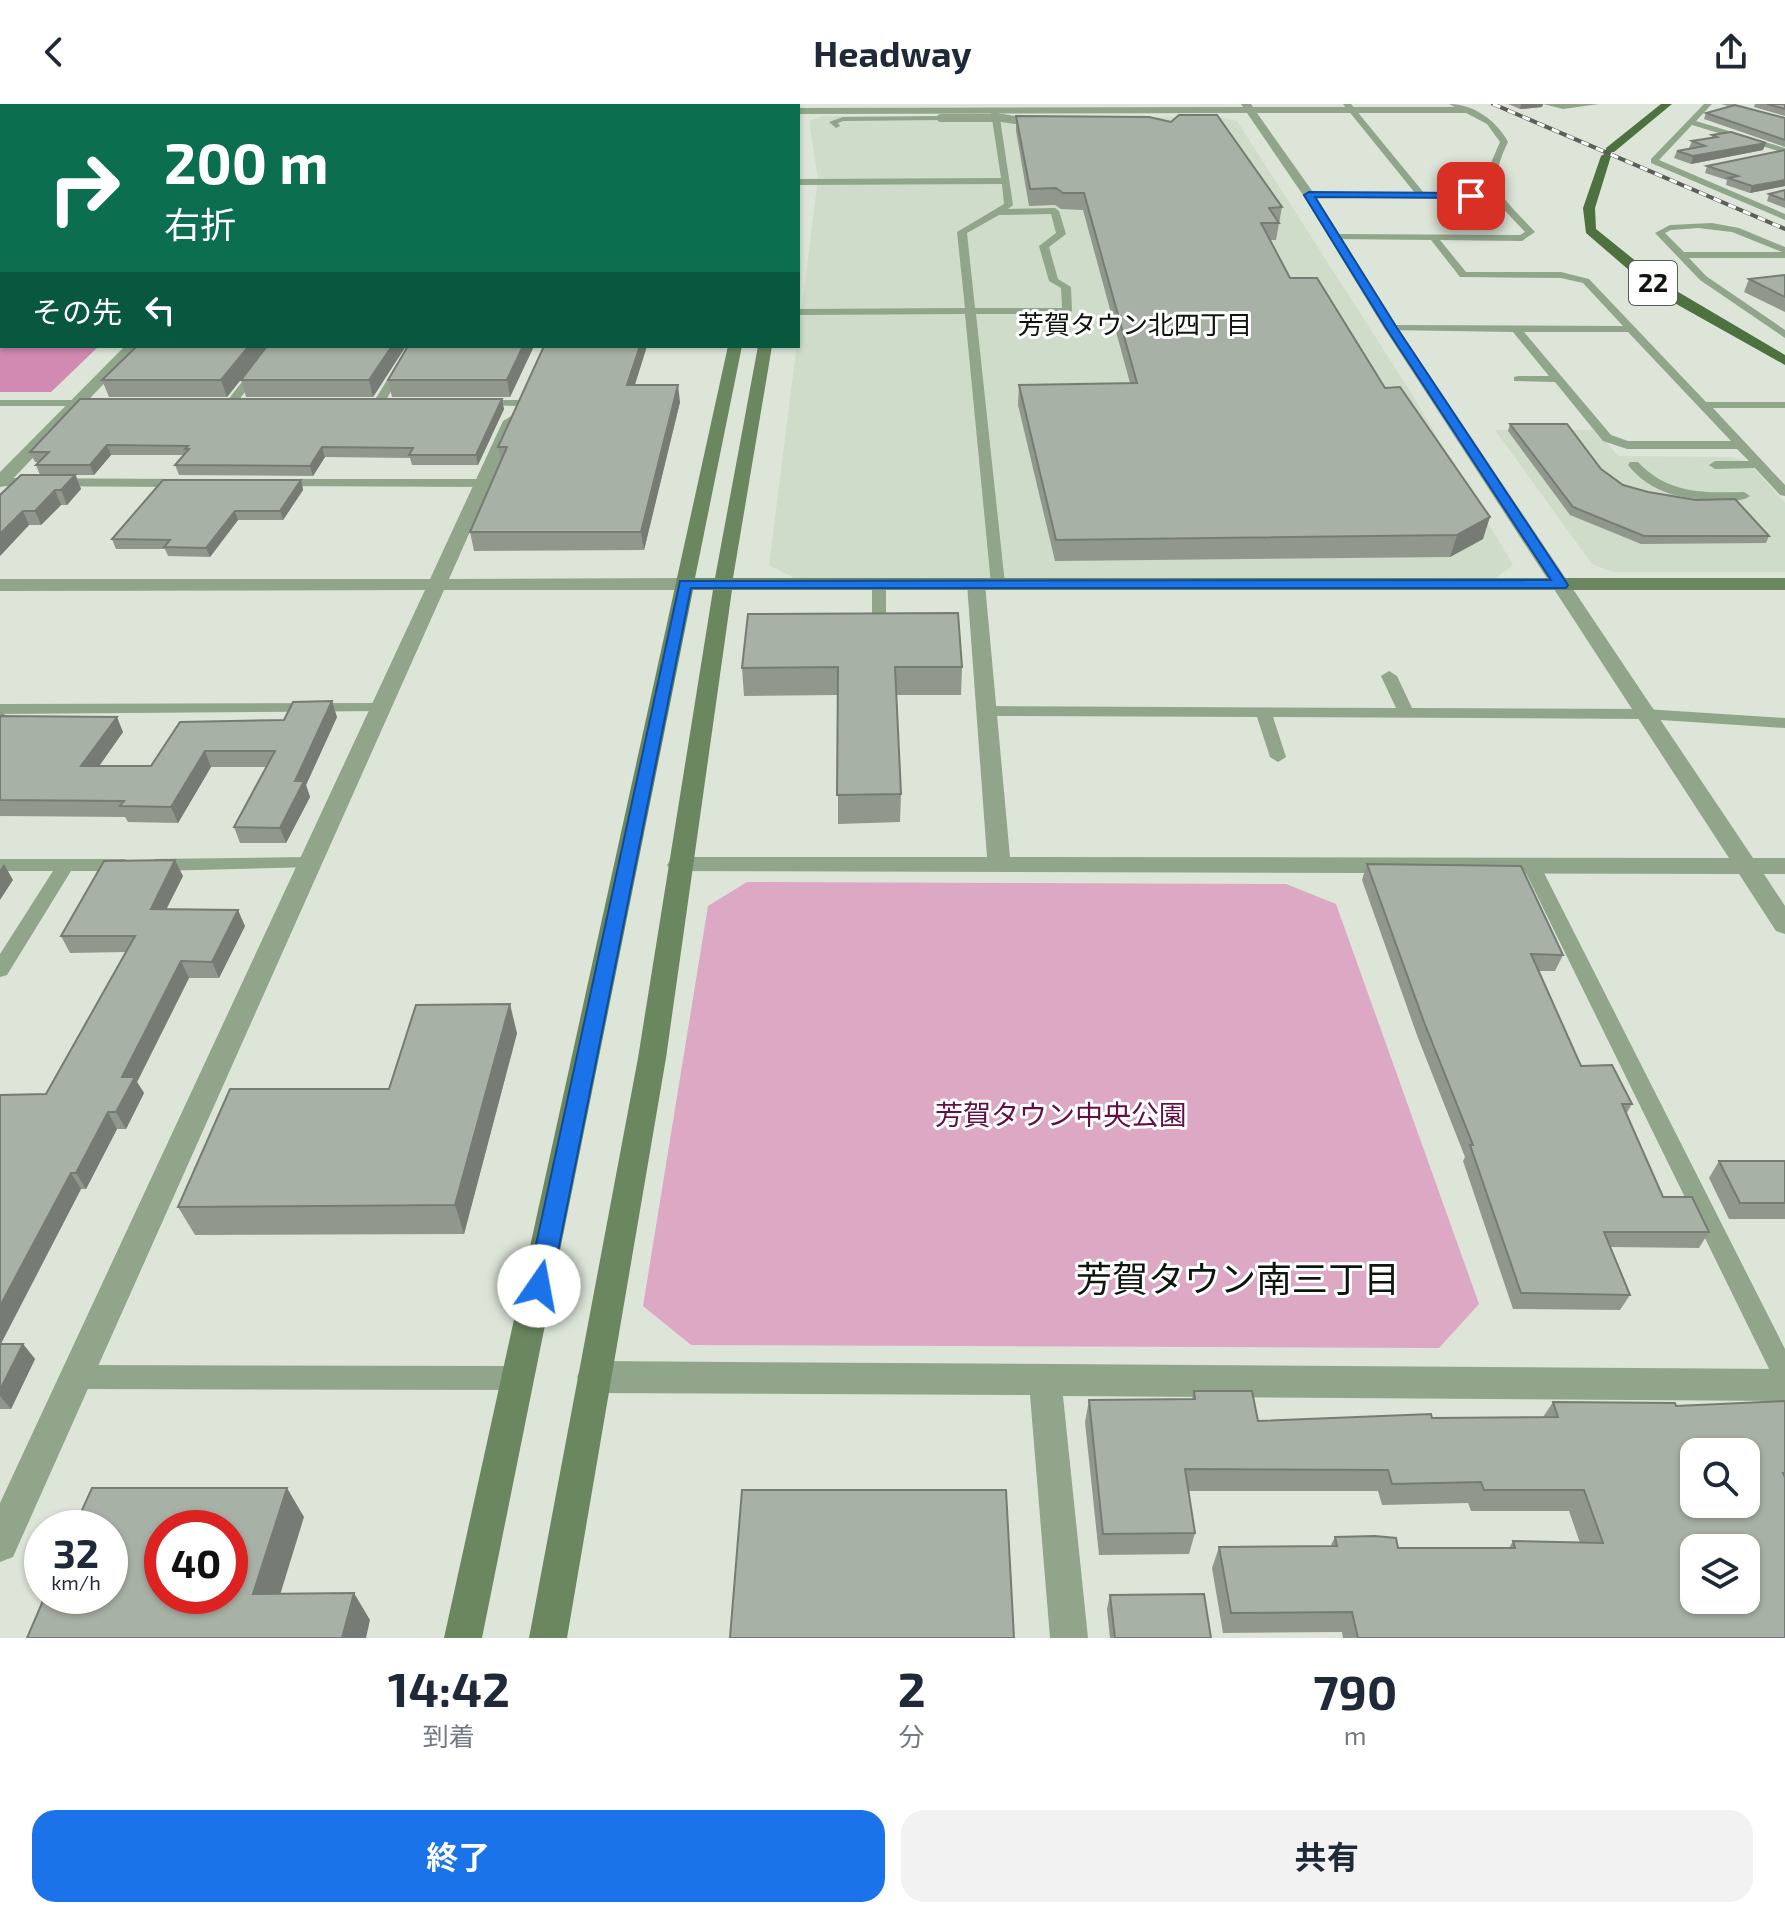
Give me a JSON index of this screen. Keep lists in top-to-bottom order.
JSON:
{
  "streets": {
    "main road": ["22"]
  },
  "districts": ["芳賀タウン北四丁目", "芳賀タウン南三丁目"],
  "parks": ["芳賀タウン中央公園"],
  "page": {
    "header": "Headway",
    "turn": ["200 m", "右折"],
    "then": "その先",
    "speed": "32 km/h",
    "limit": "40",
    "eta": [
      "14:42",
      "到着",
      "2",
      "分",
      "790",
      "m"
    ],
    "buttons": ["終了", "共有"]
  }
}
